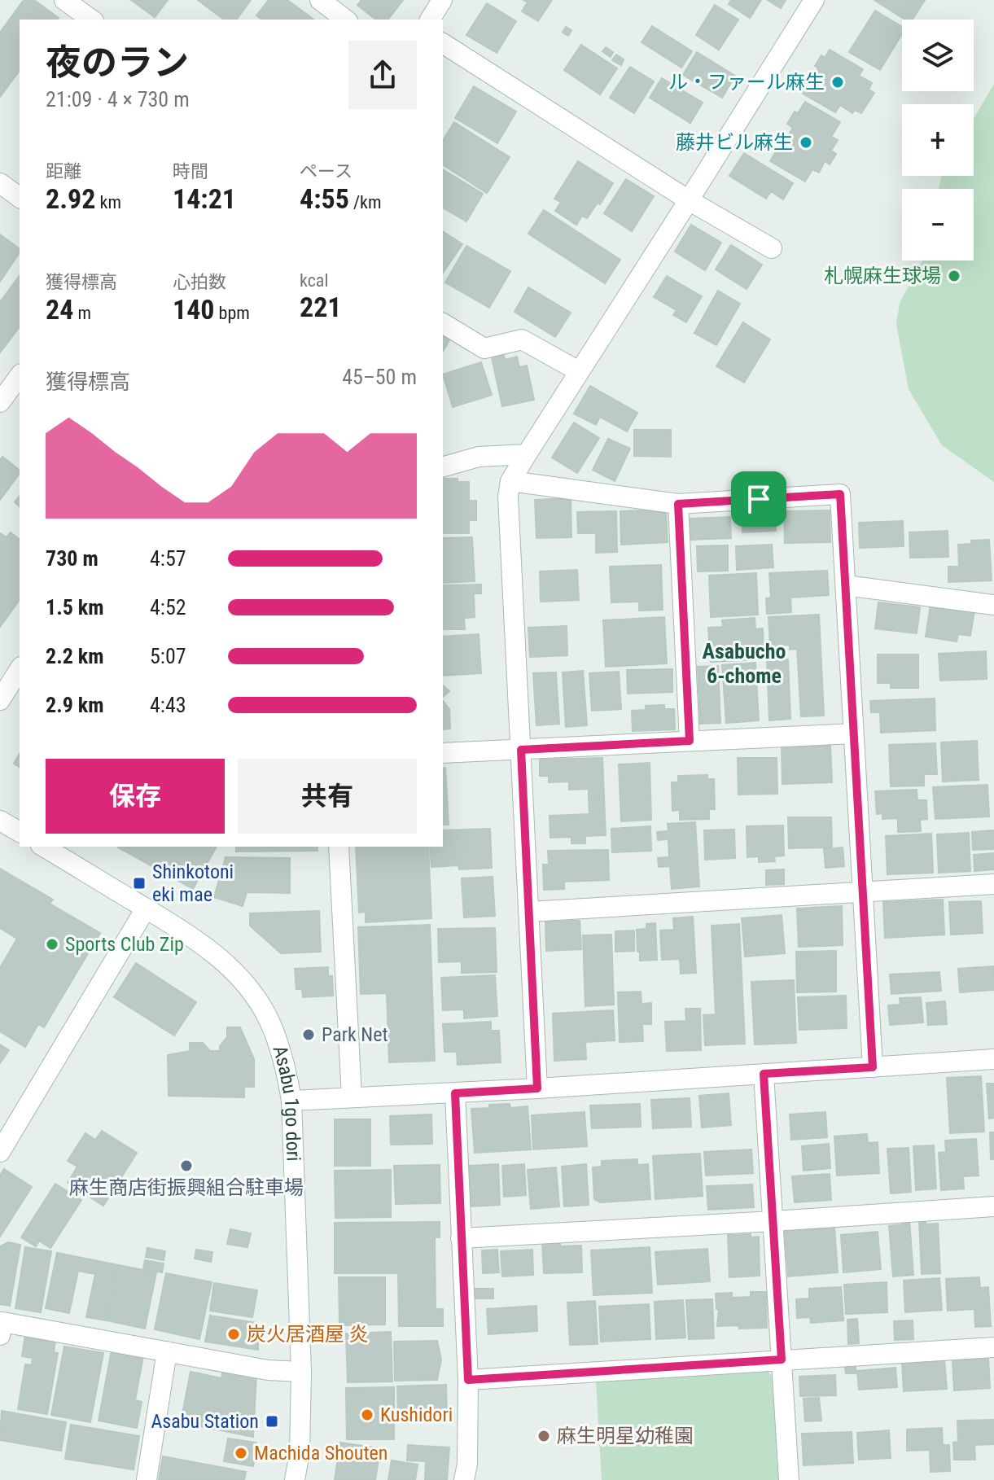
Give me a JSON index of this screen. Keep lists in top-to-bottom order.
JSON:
{
  "streets": {
    "street": ["Asabu 1go dori"]
  },
  "districts": ["Asabucho 6-chome"],
  "places": {
    "other": [
      "ル・ファール麻生",
      "藤井ビル麻生",
      "札幌麻生球場",
      "Sports Club Zip",
      "Park Net",
      "麻生商店街振興組合駐車場",
      "炭火居酒屋 炎",
      "Kushidori",
      "麻生明星幼稚園",
      "Machida Shouten"
    ],
    "transit": ["Shinkotoni eki mae", "Asabu Station"]
  },
  "page": {
    "map_buttons": ["+", "−"],
    "heading": ["夜のラン", "21:09 · 4 × 730 m"],
    "stats": [
      ["距離", "2.92 km"],
      ["時間", "14:21"],
      ["ペース", "4:55 /km"],
      ["獲得標高", "24 m"],
      ["心拍数", "140 bpm"],
      ["kcal", "221"]
    ],
    "chart": ["獲得標高", "45–50 m"],
    "list": [
      {
        "name": "730 m",
        "note": "4:57"
      },
      {
        "name": "1.5 km",
        "note": "4:52"
      },
      {
        "name": "2.2 km",
        "note": "5:07"
      },
      {
        "name": "2.9 km",
        "note": "4:43"
      }
    ],
    "buttons": ["保存", "共有"]
  }
}
